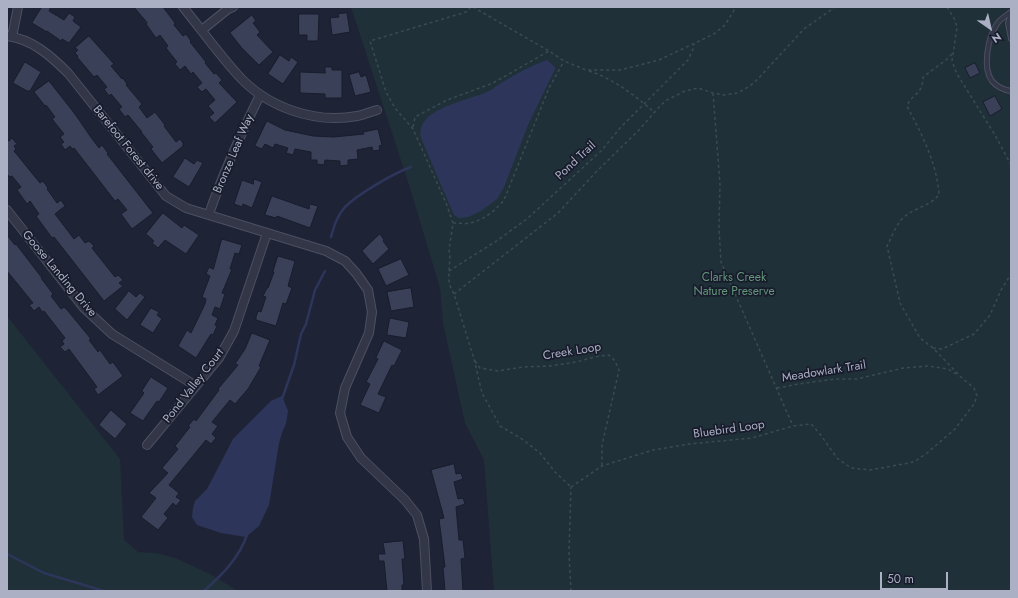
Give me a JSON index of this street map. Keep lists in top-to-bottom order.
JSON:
{
  "streets": {
    "street": [
      "Barefoot Forest drive",
      "Bronze Leaf Way",
      "Goose Landing Drive",
      "Pond Valley Court"
    ],
    "path": [
      "Pond Trail",
      "Creek Loop",
      "Meadowlark Trail",
      "Bluebird Loop"
    ]
  },
  "crossings": [
    ["Barefoot Forest drive", "Bronze Leaf Way"],
    ["Barefoot Forest drive", "Pond Valley Court"],
    ["Pond Trail", "Meadowlark Trail"],
    ["Goose Landing Drive", "Pond Valley Court"],
    ["Creek Loop", "Bluebird Loop"],
    ["Meadowlark Trail", "Bluebird Loop"]
  ],
  "parks": ["Clarks Creek Nature Preserve"],
  "scale_bar": "50 m",
  "north": "bottom right"
}
